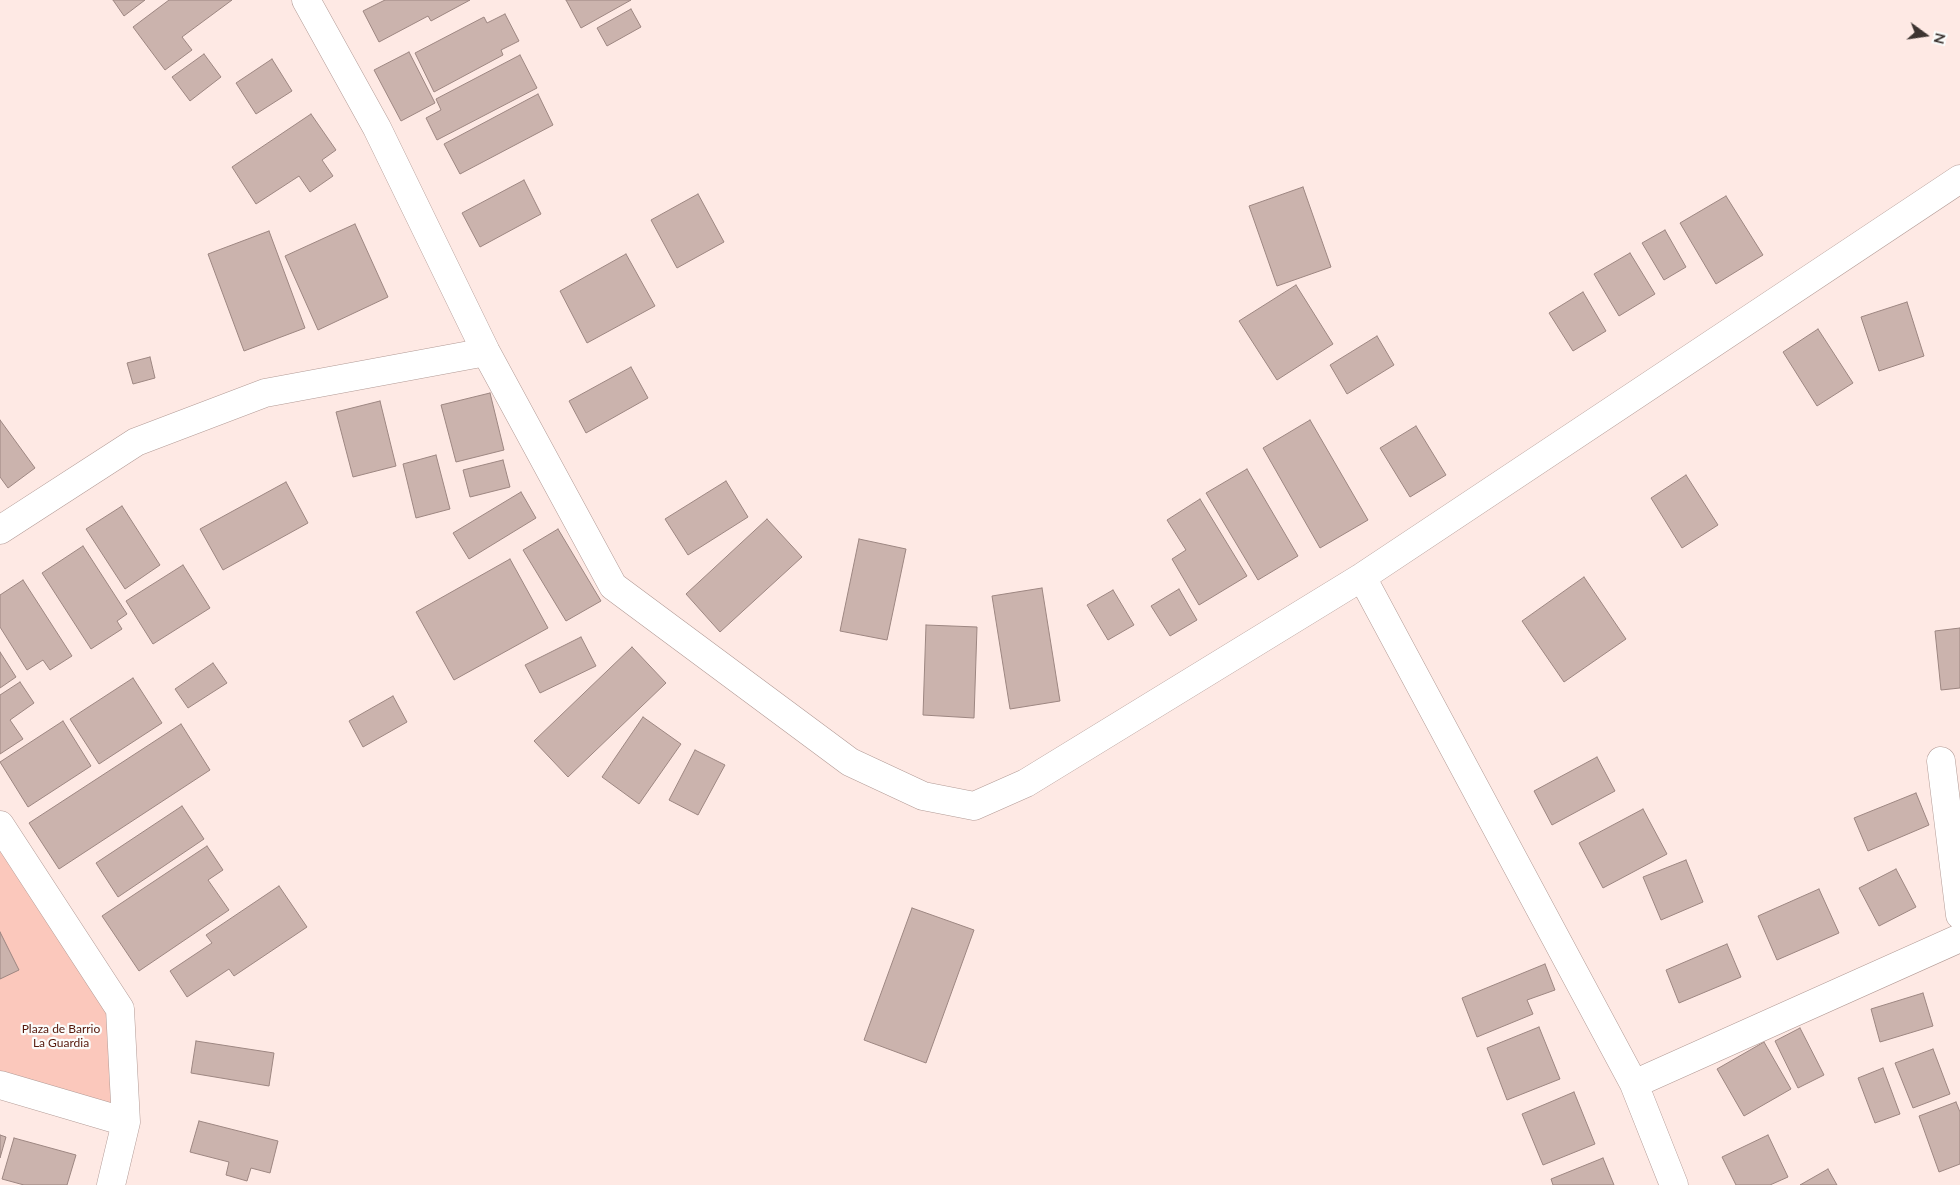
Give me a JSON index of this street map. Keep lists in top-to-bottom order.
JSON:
{
  "parks": ["Plaza de Barrio La Guardia"],
  "north": "right"
}
